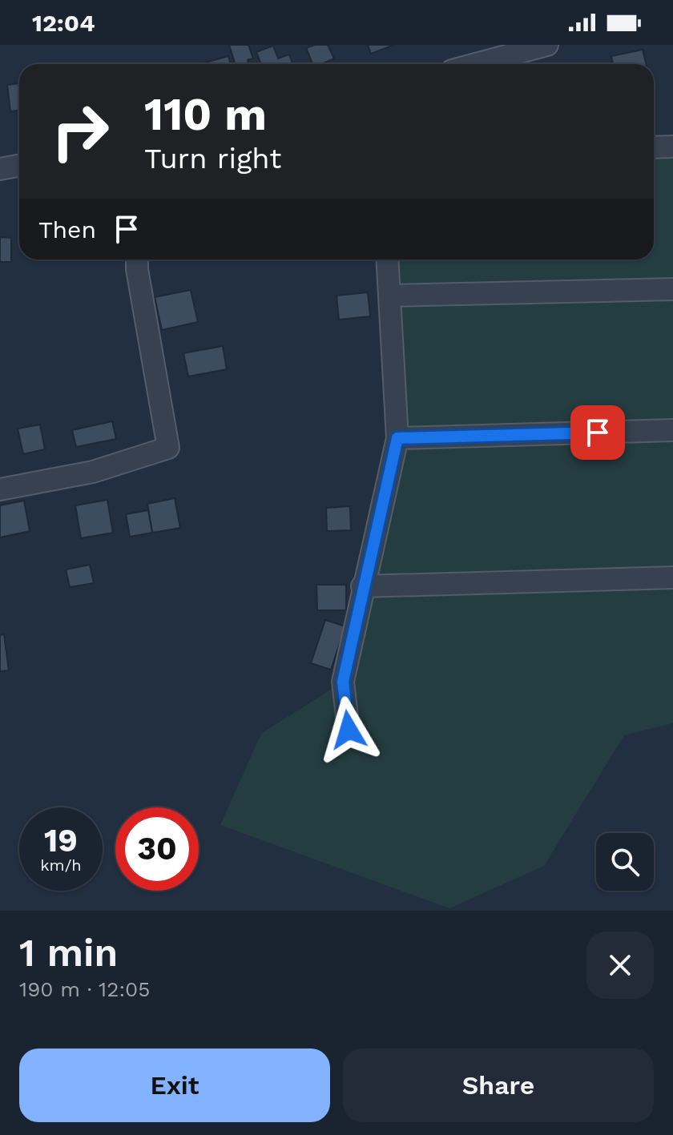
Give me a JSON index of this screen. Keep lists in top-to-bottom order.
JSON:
{
  "page": {
    "status": "12:04",
    "turn": ["110 m", "Turn right"],
    "then": "Then",
    "speed": "19 km/h",
    "limit": "30",
    "heading": ["1 min", "190 m · 12:05"],
    "buttons": ["Exit", "Share"]
  }
}
